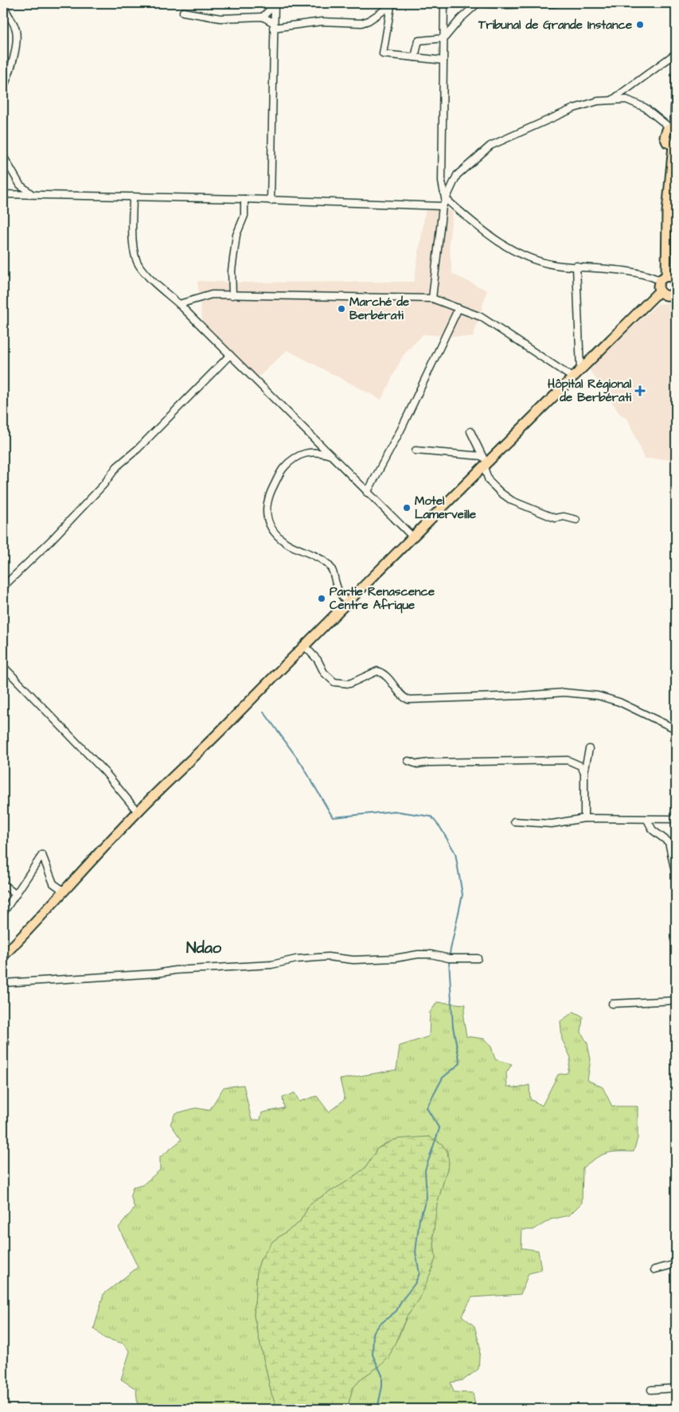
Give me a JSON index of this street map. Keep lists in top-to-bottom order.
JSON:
{
  "districts": ["Ndao"],
  "places": {
    "other": [
      "Tribunal de Grande Instance",
      "Marché de Berbérati",
      "Motel Lamerveille",
      "Partie Renascence Centre Afrique"
    ],
    "health": ["Hôpital Régional de Berbérati"]
  }
}
